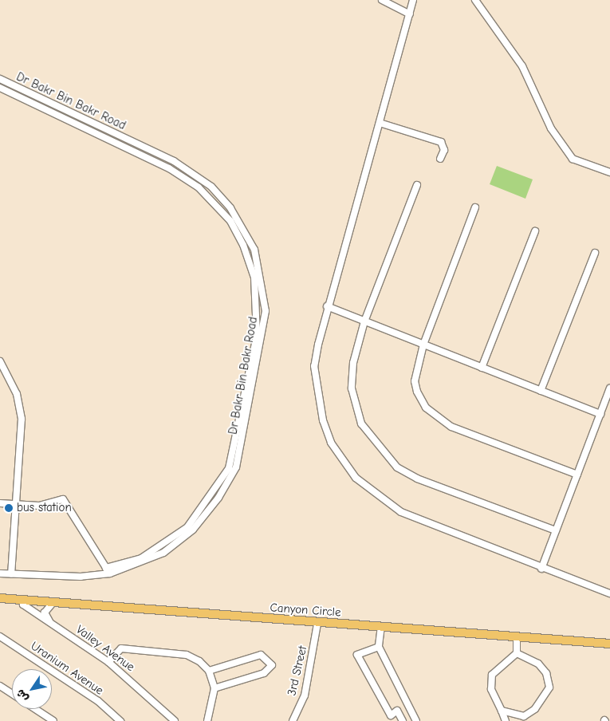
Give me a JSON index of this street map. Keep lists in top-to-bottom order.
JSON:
{
  "streets": {
    "main road": ["Canyon Circle"],
    "street": [
      "Dr Bakr Bin Bakr Road",
      "Valley Avenue",
      "Uranium Avenue",
      "3rd Street"
    ]
  },
  "crossings": [
    ["Canyon Circle", "Valley Avenue"],
    ["Canyon Circle", "3rd Street"]
  ],
  "places": ["bus station"],
  "north": "bottom left"
}
